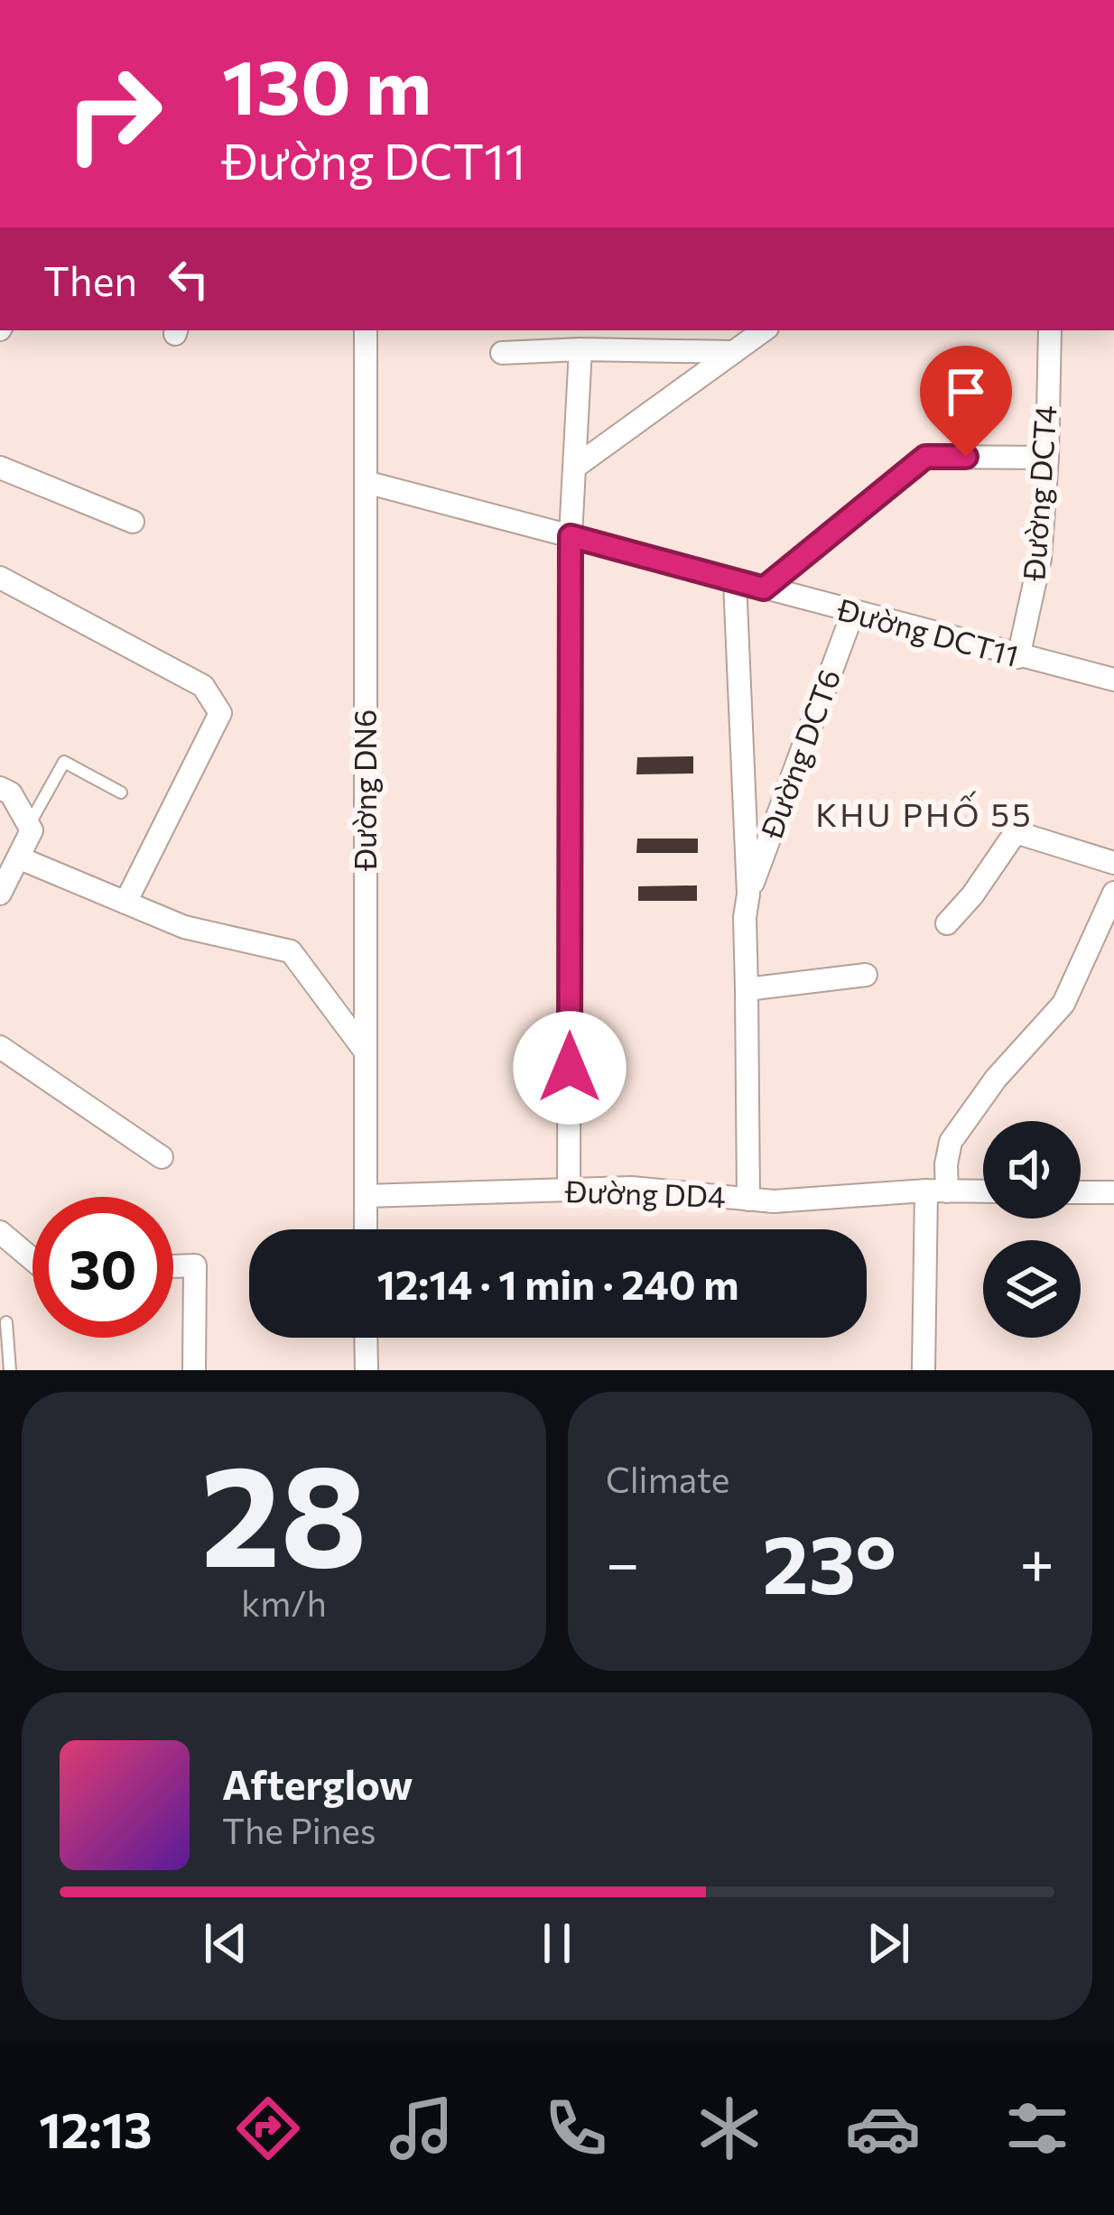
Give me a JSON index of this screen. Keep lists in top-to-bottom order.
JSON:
{
  "streets": {
    "street": [
      "Đường DCT4",
      "Đường DCT11",
      "Đường DCT6",
      "Đường DN6",
      "Đường DD4"
    ]
  },
  "crossings": [
    ["Đường DCT4", "Đường DCT11"],
    ["Đường DCT11", "Đường DCT6"],
    ["Đường DCT11", "Đường DN6"],
    ["Đường DN6", "Đường DD4"]
  ],
  "districts": ["KHU PHỐ 55"],
  "page": {
    "turn": ["130 m", "Đường DCT11"],
    "then": "Then",
    "limit": "30",
    "trip": "12:14 · 1 min · 240 m",
    "tile": [
      ["28", "km/h"],
      "Climate"
    ],
    "heat": ["−", "23°", "+"],
    "song": ["Afterglow", "The Pines"],
    "tabs": "12:13"
  }
}
